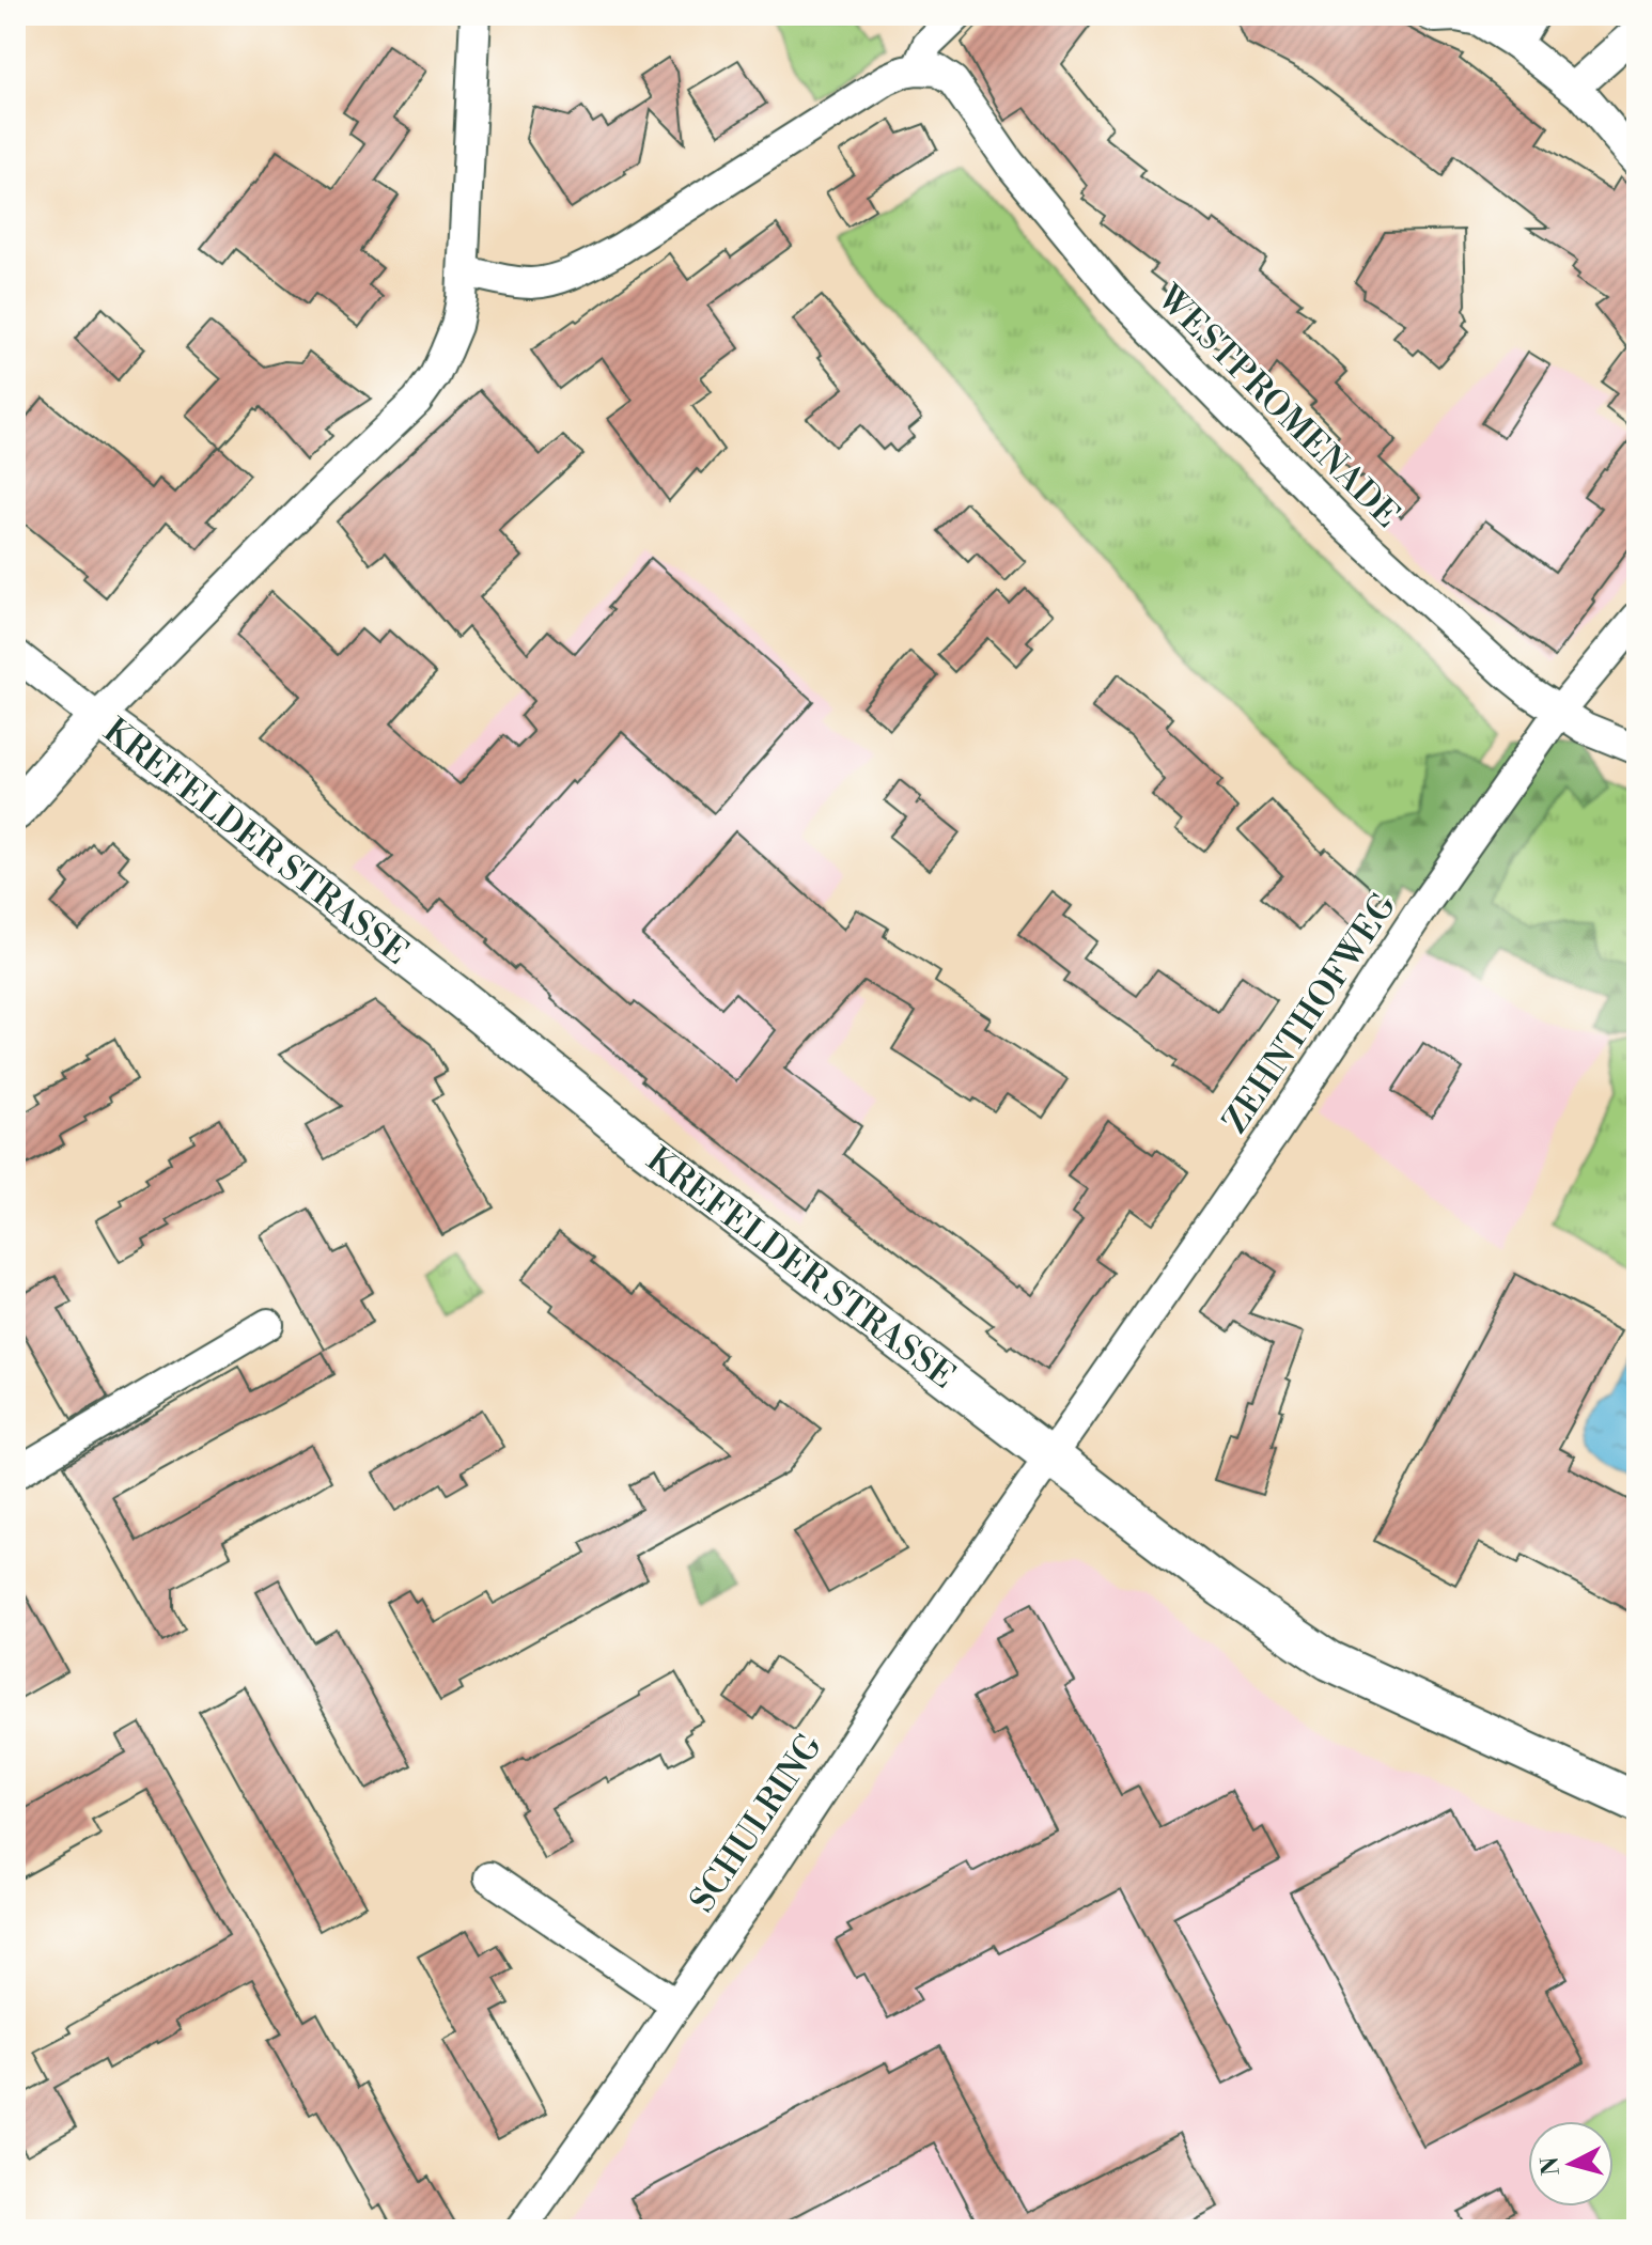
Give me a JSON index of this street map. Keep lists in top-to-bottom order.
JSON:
{
  "streets": {
    "main road": ["KREFELDER STRASSE"],
    "street": ["WESTPROMENADE", "ZEHNTHOFWEG", "SCHULRING"]
  },
  "crossings": [
    ["WESTPROMENADE", "ZEHNTHOFWEG"],
    ["KREFELDER STRASSE", "ZEHNTHOFWEG"],
    ["KREFELDER STRASSE", "SCHULRING"],
    ["ZEHNTHOFWEG", "SCHULRING"]
  ],
  "north": "left"
}
